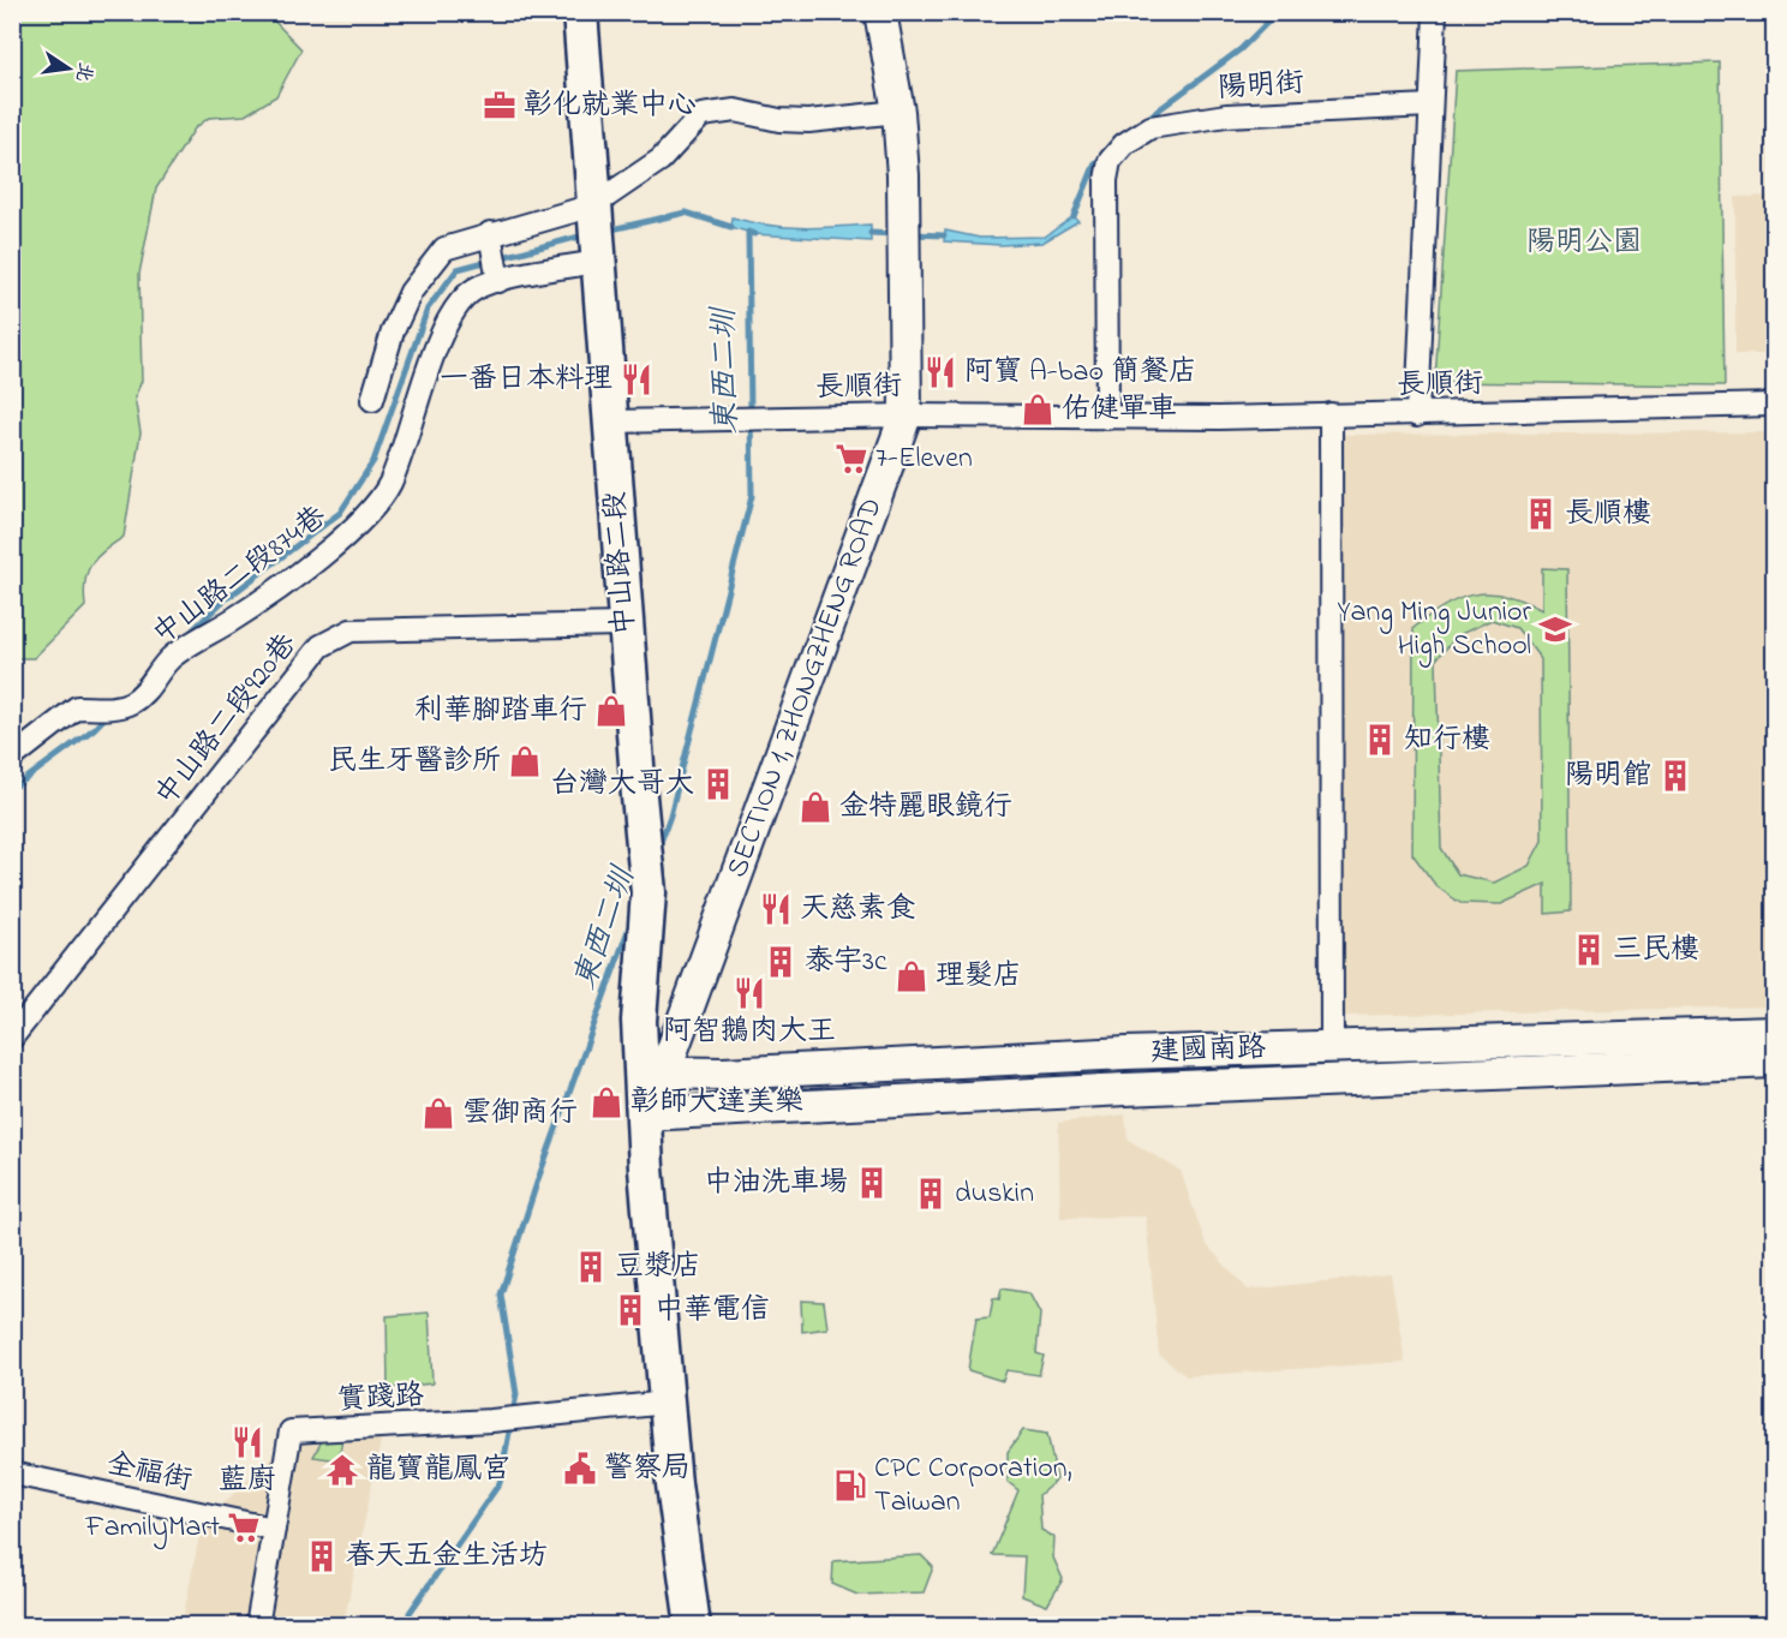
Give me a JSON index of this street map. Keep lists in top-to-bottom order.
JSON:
{
  "streets": {
    "main road": ["中山路二段"],
    "street": [
      "陽明街",
      "長順街",
      "中山路二段874巷",
      "SECTION 1, ZHONGZHENG ROAD",
      "中山路二段920巷",
      "建國南路",
      "實踐路",
      "全福街"
    ]
  },
  "crossings": [
    ["陽明街", "長順街"],
    ["長順街", "中山路二段"],
    ["長順街", "SECTION 1, ZHONGZHENG ROAD"],
    ["中山路二段", "中山路二段874巷"],
    ["中山路二段", "SECTION 1, ZHONGZHENG ROAD"],
    ["中山路二段", "中山路二段920巷"],
    ["中山路二段", "建國南路"],
    ["中山路二段", "實踐路"],
    ["SECTION 1, ZHONGZHENG ROAD", "建國南路"],
    ["實踐路", "全福街"]
  ],
  "water": ["東西二圳"],
  "parks": ["陽明公園"],
  "places": {
    "office": ["彰化就業中心"],
    "restaurant": [
      "阿寶 A-bao 簡餐店",
      "一番日本料理",
      "天慈素食",
      "阿智鵝肉大王",
      "藍廚"
    ],
    "shop": [
      "佑健單車",
      "利華腳踏車行",
      "民生牙醫診所",
      "金特麗眼鏡行",
      "理髮店",
      "彰師大達美樂",
      "雲御商行"
    ],
    "supermarket": ["7-Eleven", "FamilyMart"],
    "building": [
      "長順樓",
      "知行樓",
      "陽明館",
      "台灣大哥大",
      "三民樓",
      "泰宇3c",
      "中油洗車場",
      "duskin",
      "豆漿店",
      "中華電信",
      "春天五金生活坊"
    ],
    "school or university": ["Yang Ming Junior High School"],
    "public building": ["警察局"],
    "temple": ["龍寶龍鳳宮"],
    "fuel station": ["CPC Corporation, Taiwan"]
  },
  "north": "right"
}
